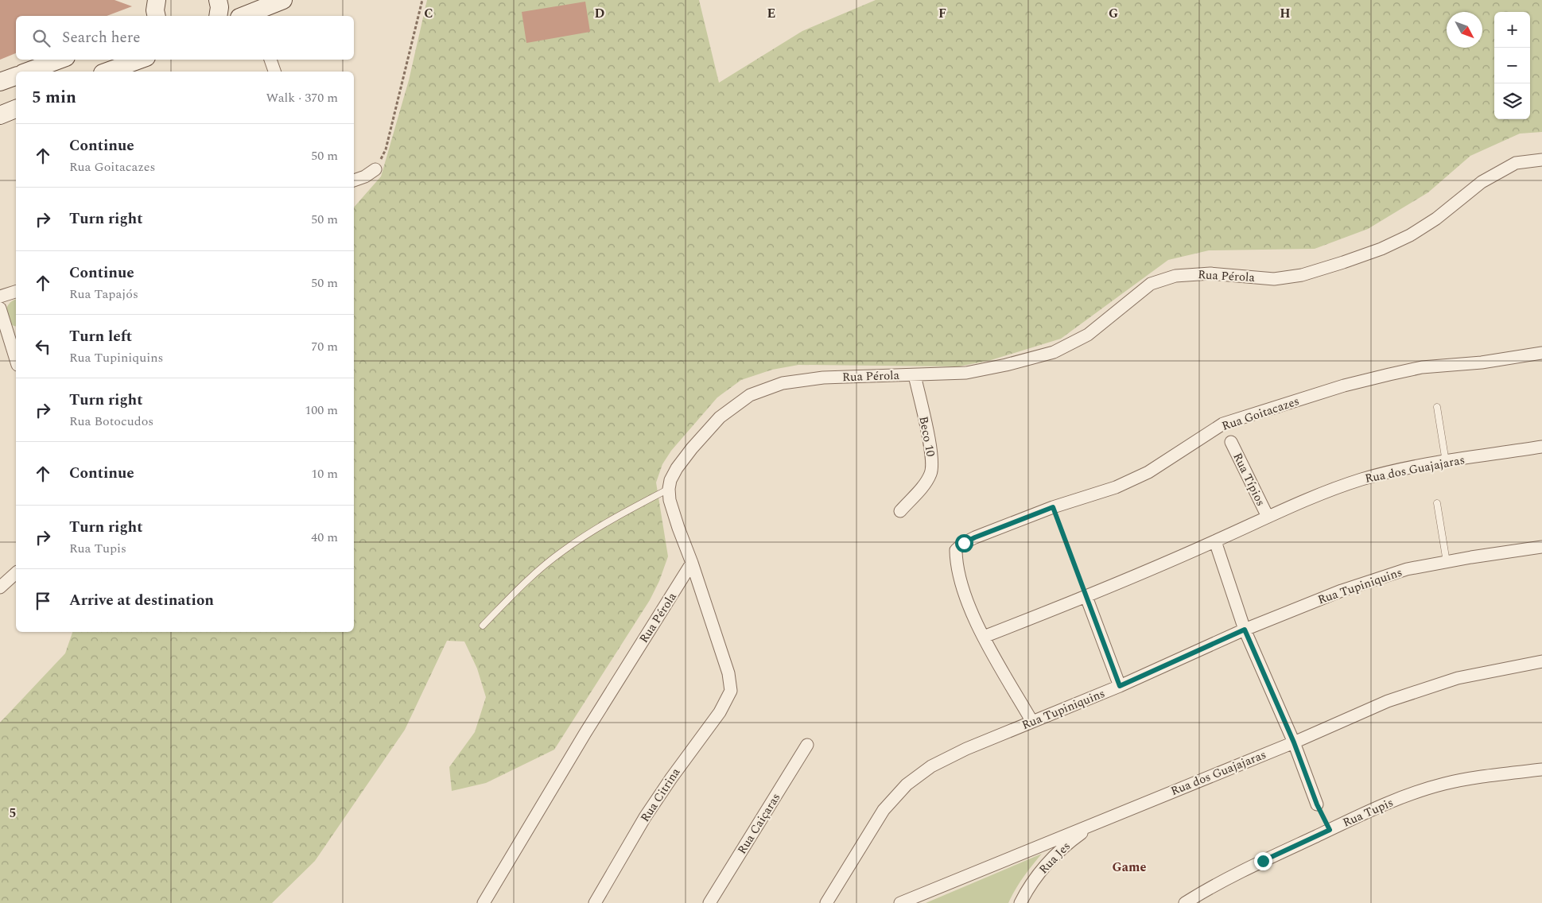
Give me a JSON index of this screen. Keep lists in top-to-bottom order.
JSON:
{
  "streets": {
    "street": [
      "Rua Pérola",
      "Rua Goitacazes",
      "Beco 10",
      "Rua dos Guajajaras",
      "Rua Típios",
      "Rua Tupiniquins",
      "Rua Citrina",
      "Rua Tupis",
      "Rua Caiçaras",
      "Rua Jes"
    ]
  },
  "crossings": [
    ["Rua Pérola", "Beco 10"],
    ["Rua Pérola", "Rua Citrina"],
    ["Rua Goitacazes", "Rua dos Guajajaras"],
    ["Rua dos Guajajaras", "Rua Típios"],
    ["Rua dos Guajajaras", "Rua Jes"]
  ],
  "districts": ["Game"],
  "north": "bottom right",
  "page": {
    "map_buttons": ["+", "−"],
    "search": "Search here",
    "heading": ["5 min", "Walk · 370 m"],
    "list": [
      ["Continue", "Rua Goitacazes", "50 m"],
      ["Turn right", "50 m"],
      ["Continue", "Rua Tapajós", "50 m"],
      ["Turn left", "Rua Tupiniquins", "70 m"],
      ["Turn right", "Rua Botocudos", "100 m"],
      ["Continue", "10 m"],
      ["Turn right", "Rua Tupis", "40 m"],
      "Arrive at destination"
    ]
  },
  "grid": {
    "columns": [
      "C",
      "D",
      "E",
      "F",
      "G",
      "H"
    ],
    "rows": ["5"]
  }
}
